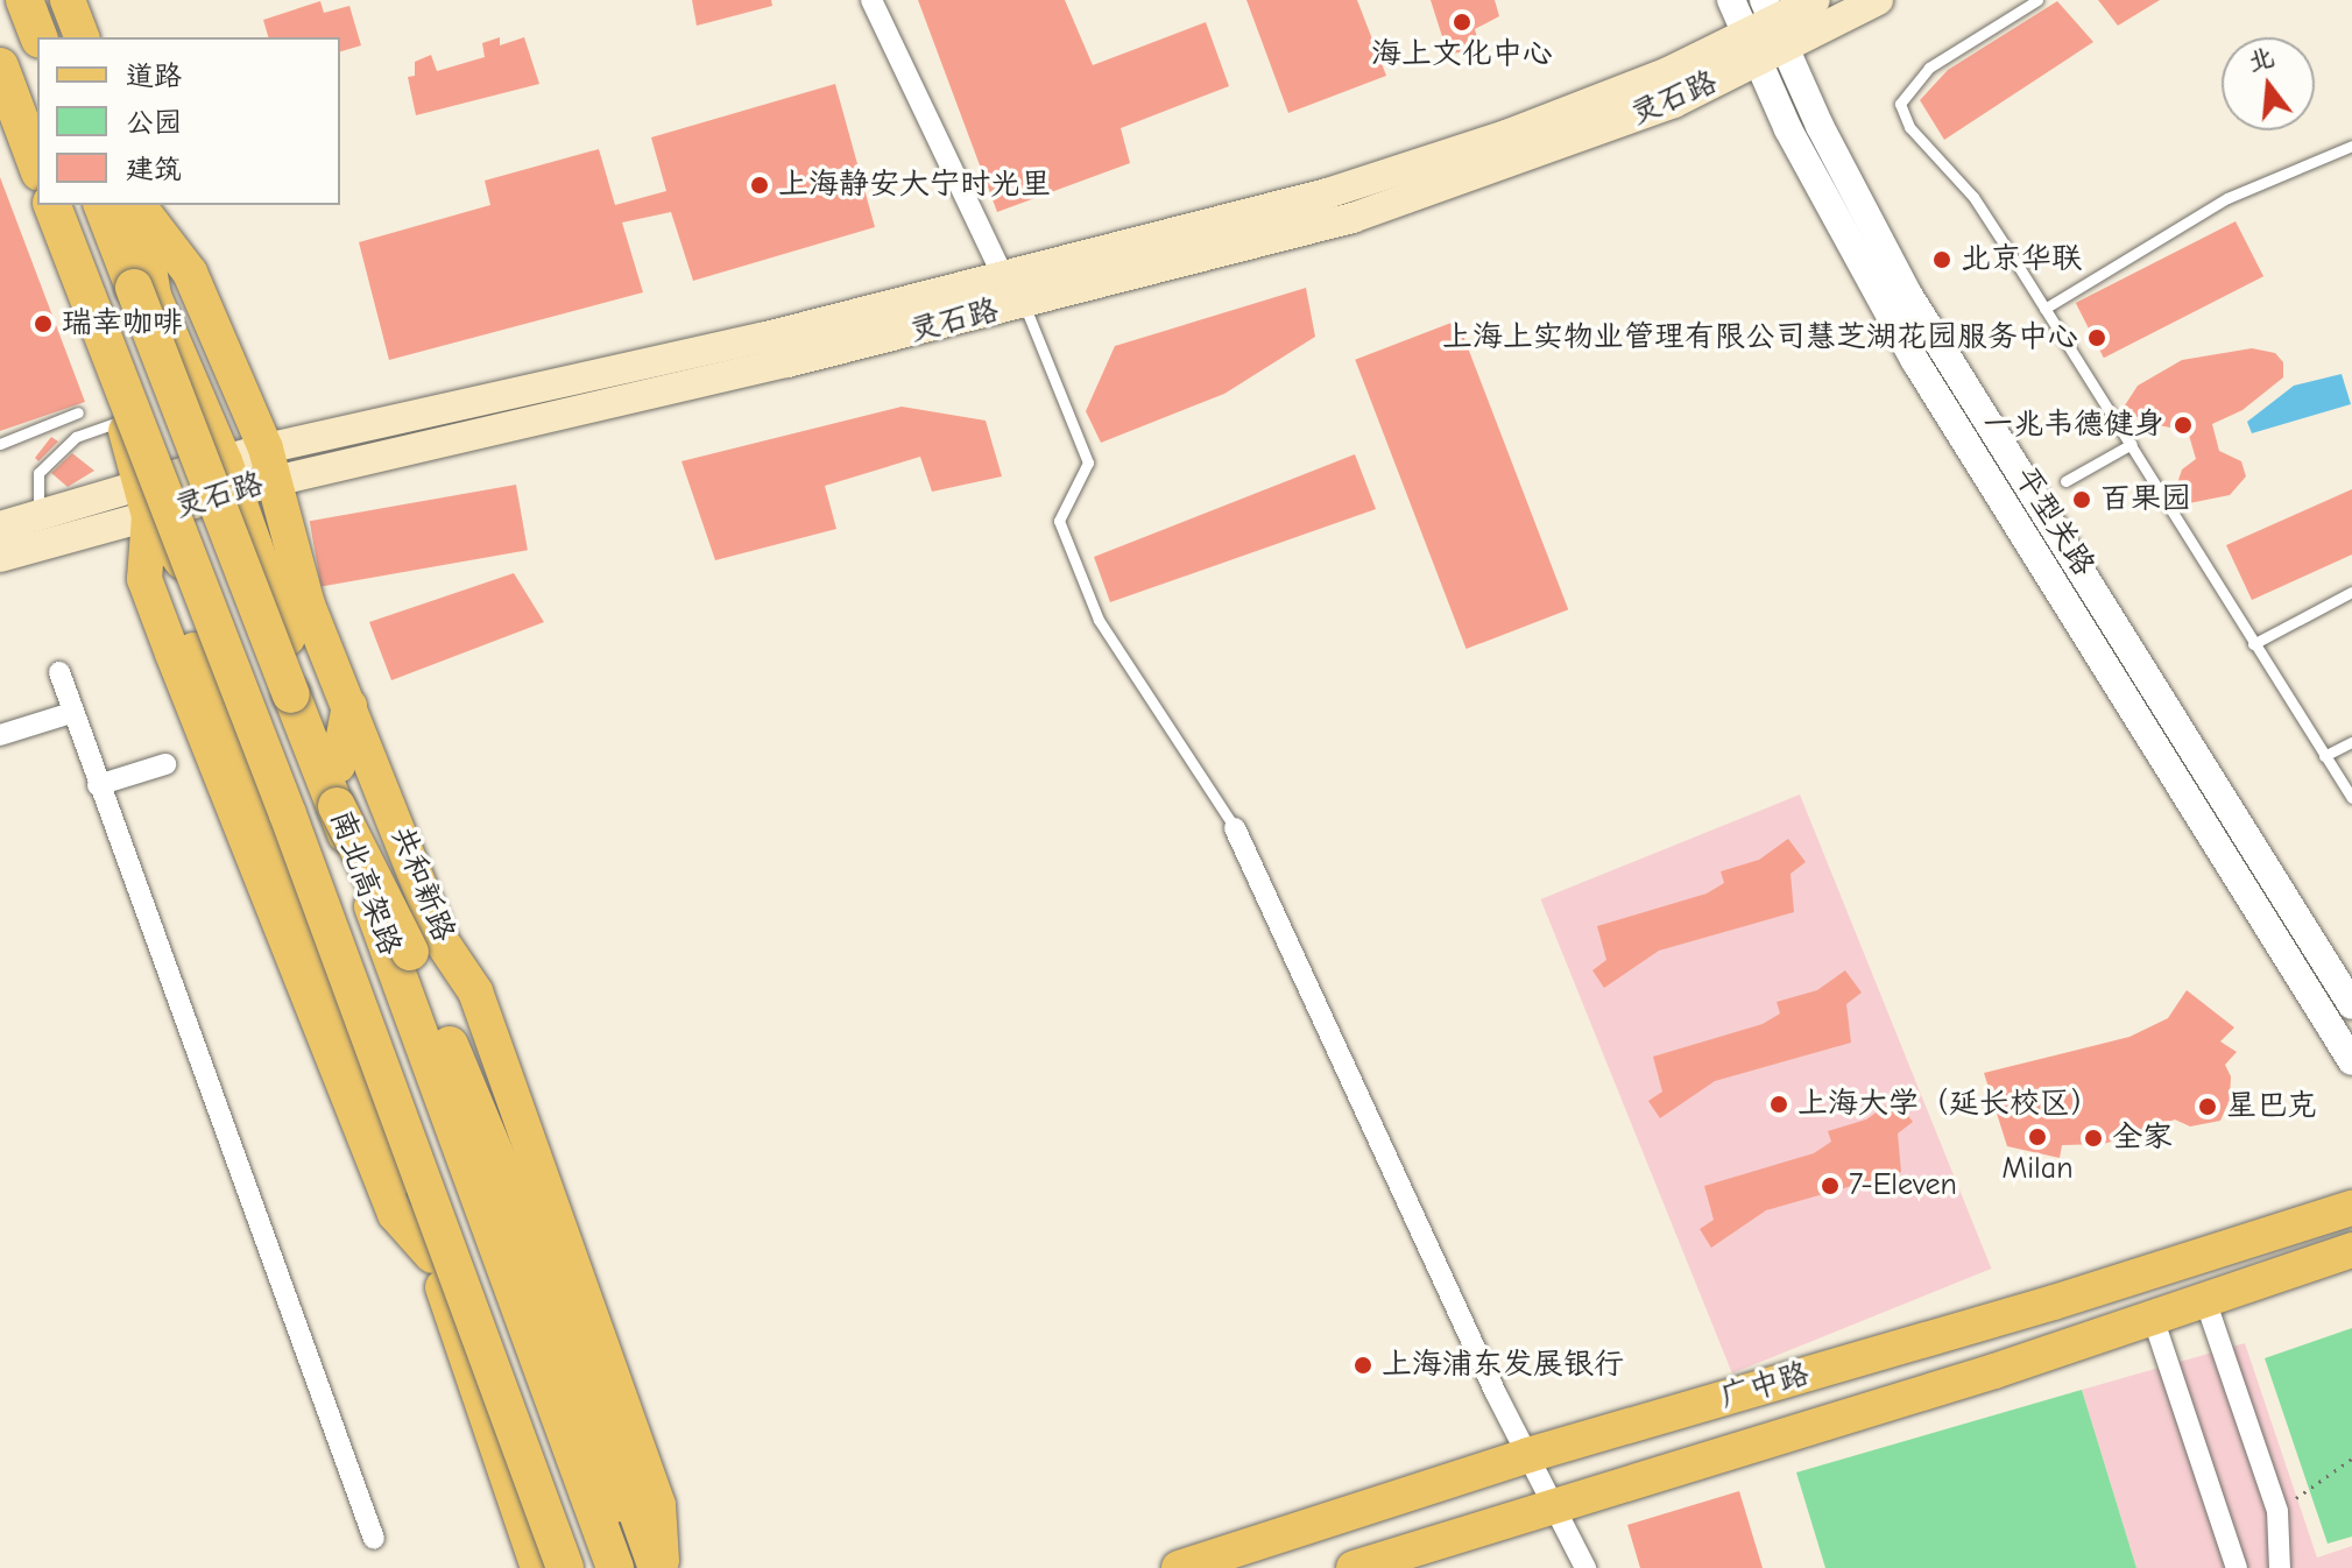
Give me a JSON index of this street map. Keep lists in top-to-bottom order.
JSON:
{
  "streets": {
    "highway": ["南北高架路"],
    "main road": ["灵石路", "共和新路", "广中路"],
    "street": ["平型关路"]
  },
  "crossings": [
    ["灵石路", "平型关路"],
    ["灵石路", "共和新路"]
  ],
  "places": [
    "海上文化中心",
    "上海静安大宁时光里",
    "北京华联",
    "瑞幸咖啡",
    "上海上实物业管理有限公司慧芝湖花园服务中心",
    "一兆韦德健身",
    "百果园",
    "上海大学（延长校区）",
    "星巴克",
    "Milan",
    "全家",
    "7-Eleven",
    "上海浦东发展银行"
  ],
  "legend": ["道路", "公园", "建筑"],
  "north": "top"
}
